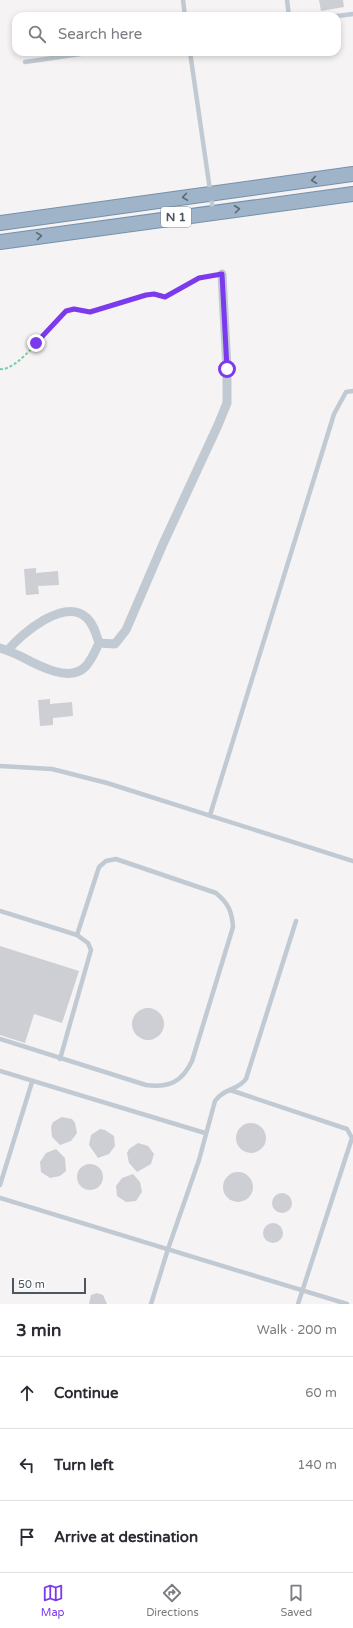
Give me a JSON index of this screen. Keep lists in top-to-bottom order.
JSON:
{
  "streets": {
    "highway": ["N 1"]
  },
  "scale_bar": "50 m",
  "page": {
    "search": "Search here",
    "scale": "50 m",
    "heading": ["3 min", "Walk · 200 m"],
    "list": [
      ["Continue", "60 m"],
      ["Turn left", "140 m"],
      "Arrive at destination"
    ],
    "nav": ["Map", "Directions", "Saved"]
  }
}
